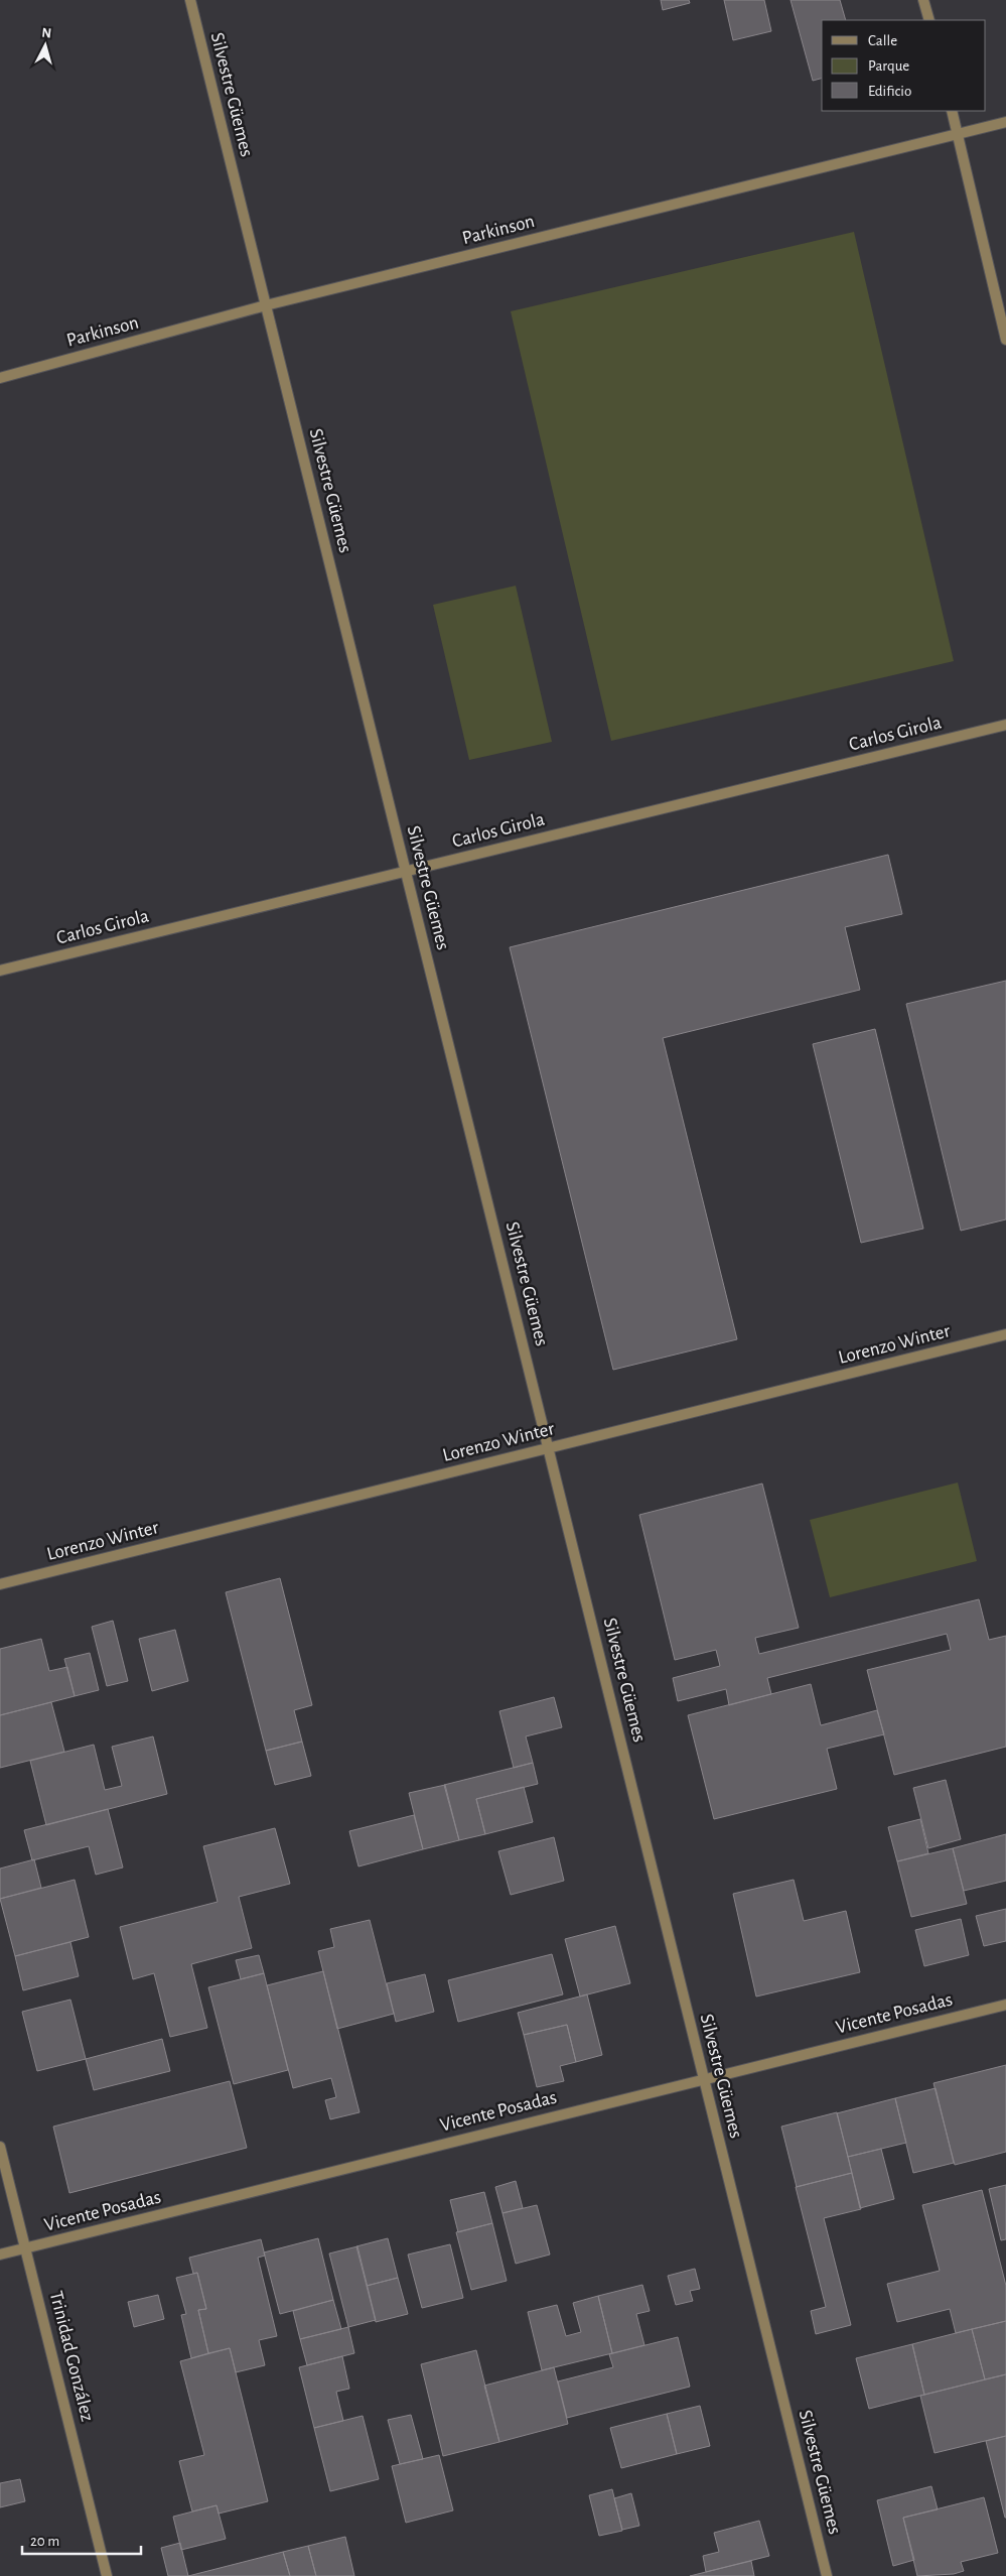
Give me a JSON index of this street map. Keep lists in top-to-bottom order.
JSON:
{
  "streets": {
    "street": [
      "Silvestre Güemes",
      "Parkinson",
      "Carlos Girola",
      "Lorenzo Winter",
      "Vicente Posadas",
      "Trinidad González"
    ]
  },
  "crossings": [
    ["Silvestre Güemes", "Parkinson"],
    ["Silvestre Güemes", "Carlos Girola"],
    ["Silvestre Güemes", "Lorenzo Winter"],
    ["Silvestre Güemes", "Vicente Posadas"],
    ["Vicente Posadas", "Trinidad González"]
  ],
  "legend": ["Calle", "Parque", "Edificio"],
  "scale_bar": "20 m",
  "north": "top"
}
